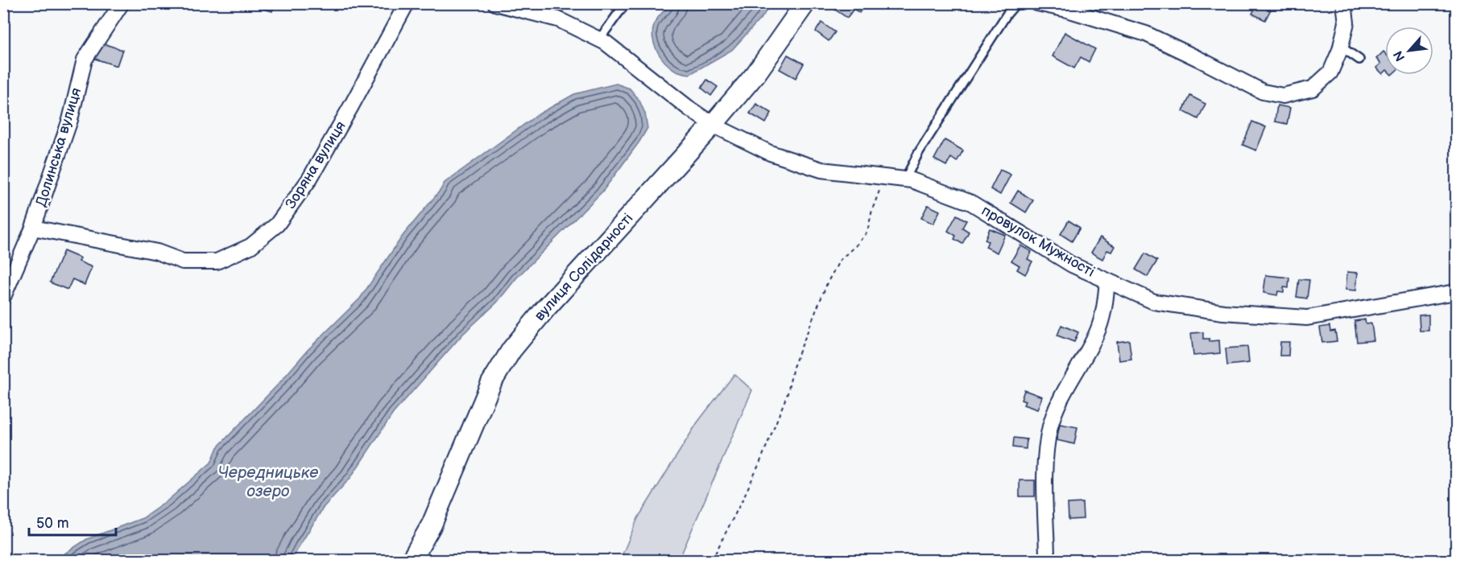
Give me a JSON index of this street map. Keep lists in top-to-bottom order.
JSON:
{
  "streets": {
    "main road": ["вулиця Солідарності"],
    "street": ["Долинська вулиця", "Зоряна вулиця", "провулок Мужності"]
  },
  "crossings": [
    ["Долинська вулиця", "Зоряна вулиця"],
    ["провулок Мужності", "вулиця Солідарності"]
  ],
  "water": ["Чередницьке озеро"],
  "scale_bar": "50 m",
  "north": "bottom left"
}
